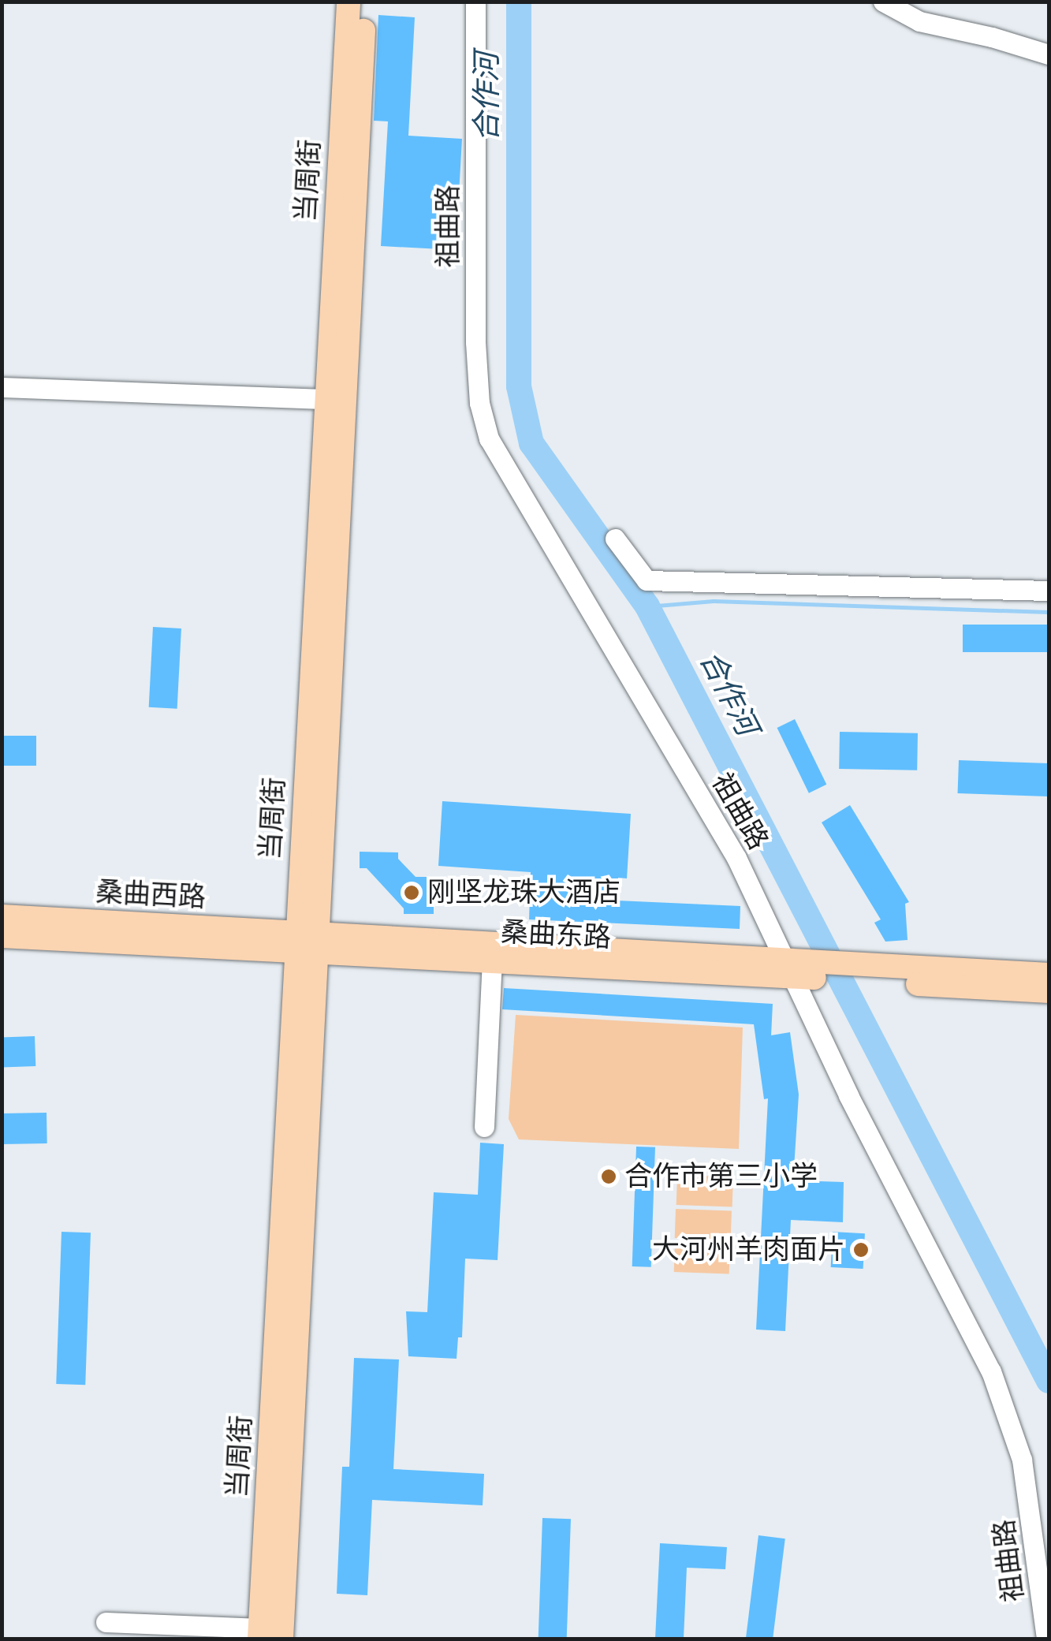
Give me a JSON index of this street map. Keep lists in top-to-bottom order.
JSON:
{
  "streets": {
    "main road": ["当周街", "桑曲西路", "桑曲东路"],
    "street": ["祖曲路"]
  },
  "crossings": [
    ["当周街", "桑曲西路"],
    ["当周街", "桑曲东路"],
    ["祖曲路", "桑曲东路"],
    ["桑曲西路", "桑曲东路"]
  ],
  "water": ["合作河"],
  "places": ["刚坚龙珠大酒店", "合作市第三小学", "大河州羊肉面片"]
}
